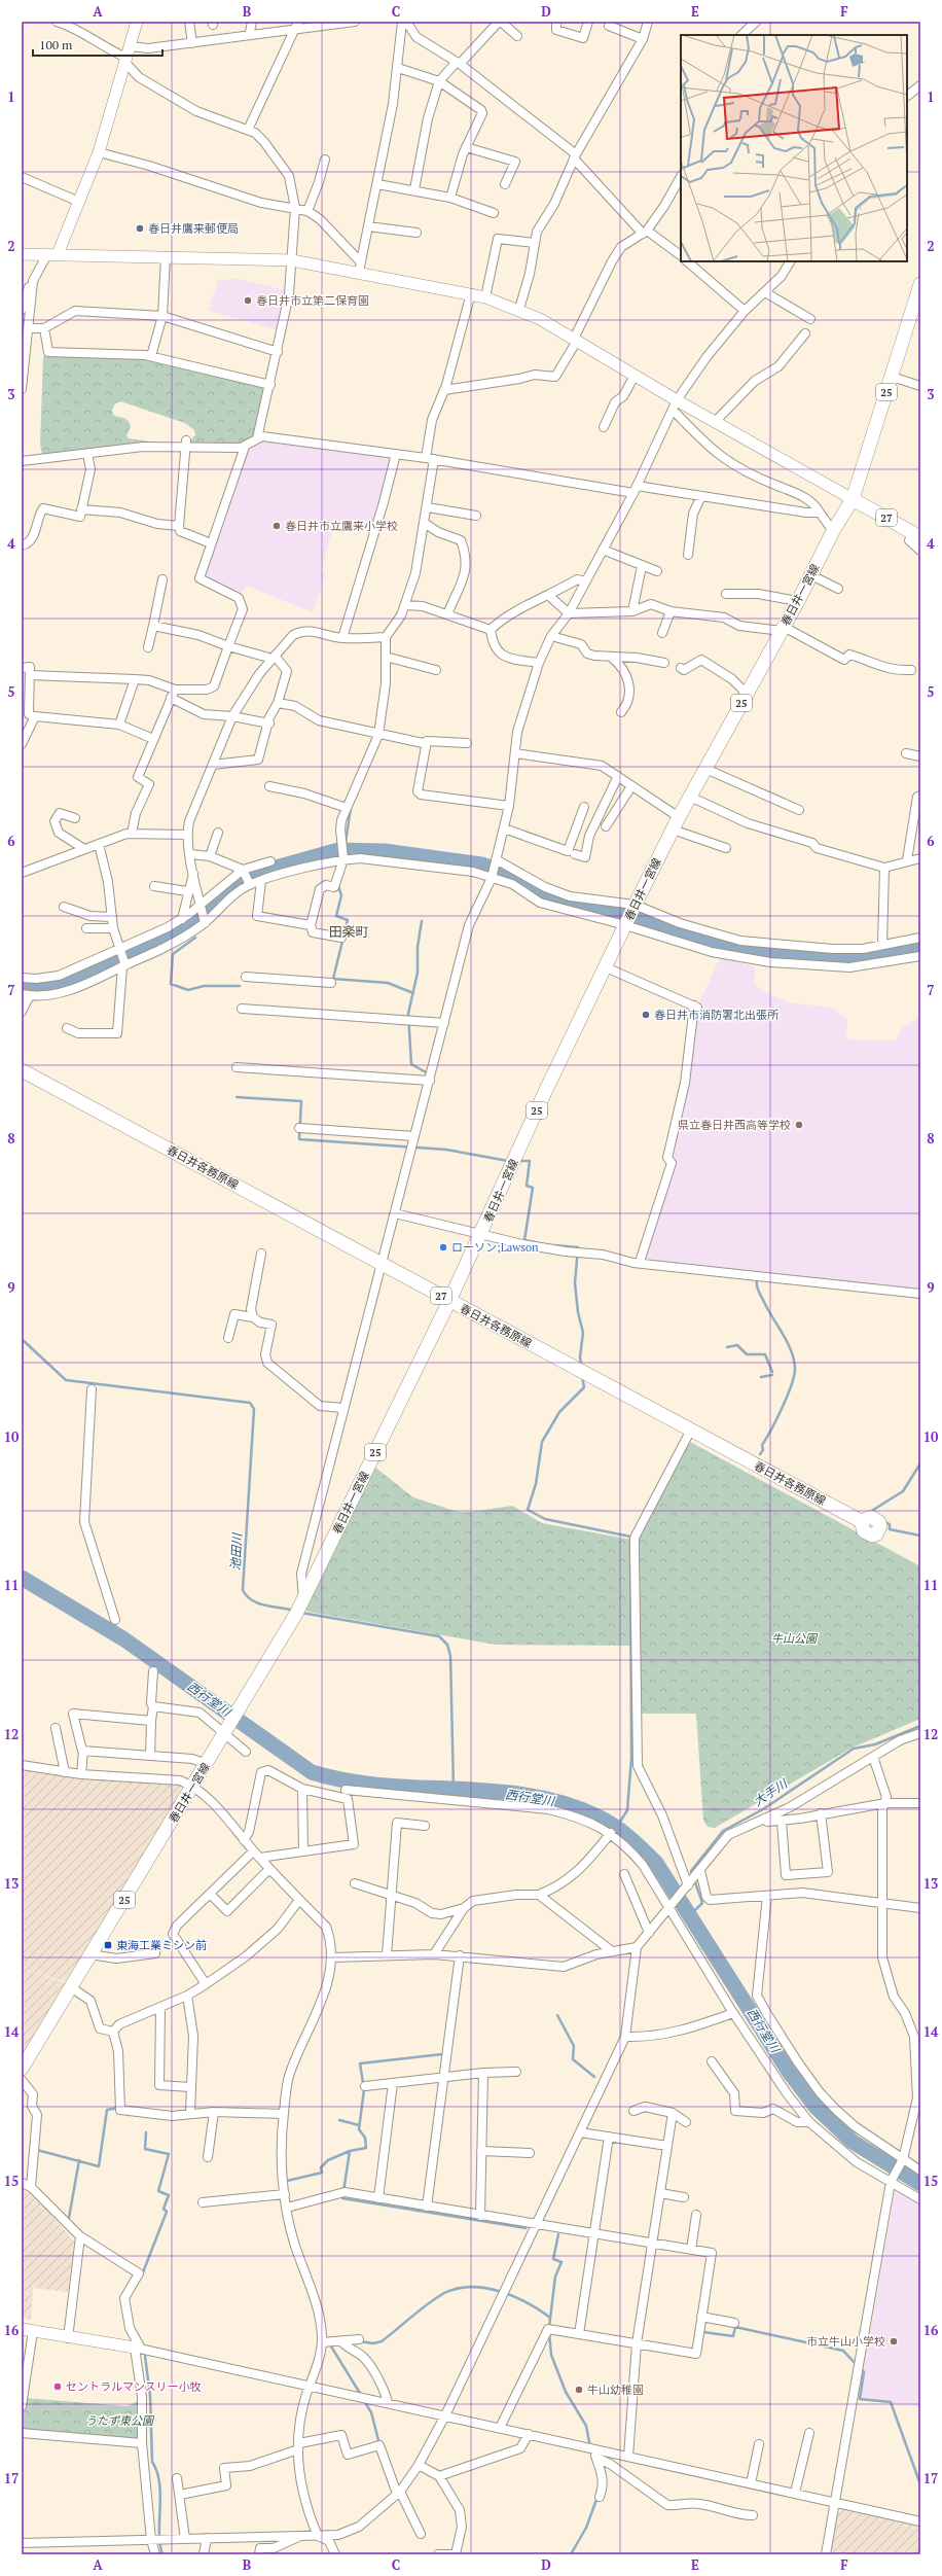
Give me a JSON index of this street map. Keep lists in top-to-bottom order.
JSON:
{
  "streets": {
    "main road": [
      "25",
      "27",
      "春日井一宮線",
      "春日井各務原線"
    ]
  },
  "crossings": [
    ["27", "春日井一宮線"],
    ["春日井一宮線", "春日井各務原線"]
  ],
  "districts": ["田楽町"],
  "water": ["池田川", "西行堂川", "大手川"],
  "parks": ["牛山公園", "うたず東公園"],
  "places": {
    "other": [
      "春日井鷹来郵便局",
      "春日井市立第二保育園",
      "春日井市立鷹来小学校",
      "春日井市消防署北出張所",
      "県立春日井西高等学校",
      "ローソン;Lawson",
      "市立牛山小学校",
      "セントラルマンスリー小牧",
      "牛山幼稚園"
    ],
    "transit": ["東海工業ミシン前"]
  },
  "scale_bar": "100 m",
  "grid": {
    "columns": [
      "A",
      "B",
      "C",
      "D",
      "E",
      "F"
    ],
    "rows": [
      "1",
      "2",
      "3",
      "4",
      "5",
      "6",
      "7",
      "8",
      "9",
      "10",
      "11",
      "12",
      "13",
      "14",
      "15",
      "16",
      "17"
    ]
  }
}
